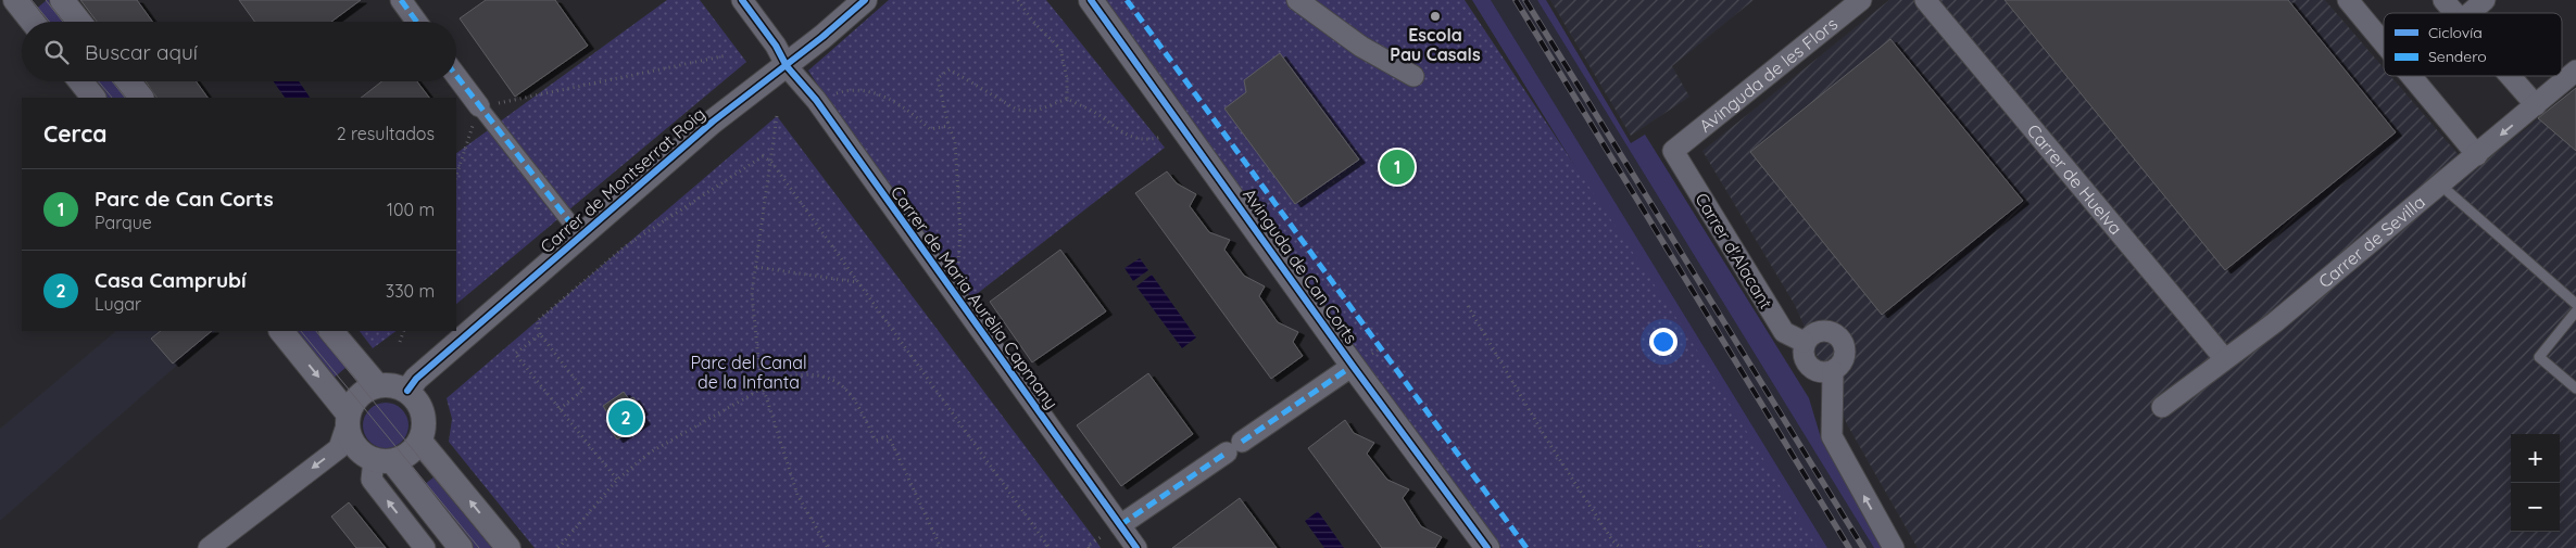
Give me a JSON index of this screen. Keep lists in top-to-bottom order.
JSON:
{
  "streets": {
    "street": [
      "Avinguda de les Flors",
      "Carrer de Huelva",
      "Carrer de Montserrat Roig",
      "Carrer de Sevilla",
      "Carrer d'Alacant",
      "Avinguda de Can Corts",
      "Carrer de Maria Aurèlia Capmany"
    ]
  },
  "crossings": [
    ["Avinguda de les Flors", "Carrer d'Alacant"],
    ["Carrer de Huelva", "Carrer de Sevilla"],
    ["Carrer de Montserrat Roig", "Carrer de Maria Aurèlia Capmany"]
  ],
  "parks": ["Parc del Canal de la Infanta"],
  "places": ["Escola Pau Casals"],
  "legend": ["Ciclovía", "Sendero"],
  "page": {
    "search": "Buscar aquí",
    "heading": ["Cerca", "2 resultados"],
    "pins": ["1", "2"],
    "list": [
      {
        "mark": "1",
        "name": "Parc de Can Corts",
        "note": "Parque",
        "value": "100 m"
      },
      {
        "mark": "2",
        "name": "Casa Camprubí",
        "note": "Lugar",
        "value": "330 m"
      }
    ],
    "map_buttons": ["+", "−"]
  }
}
